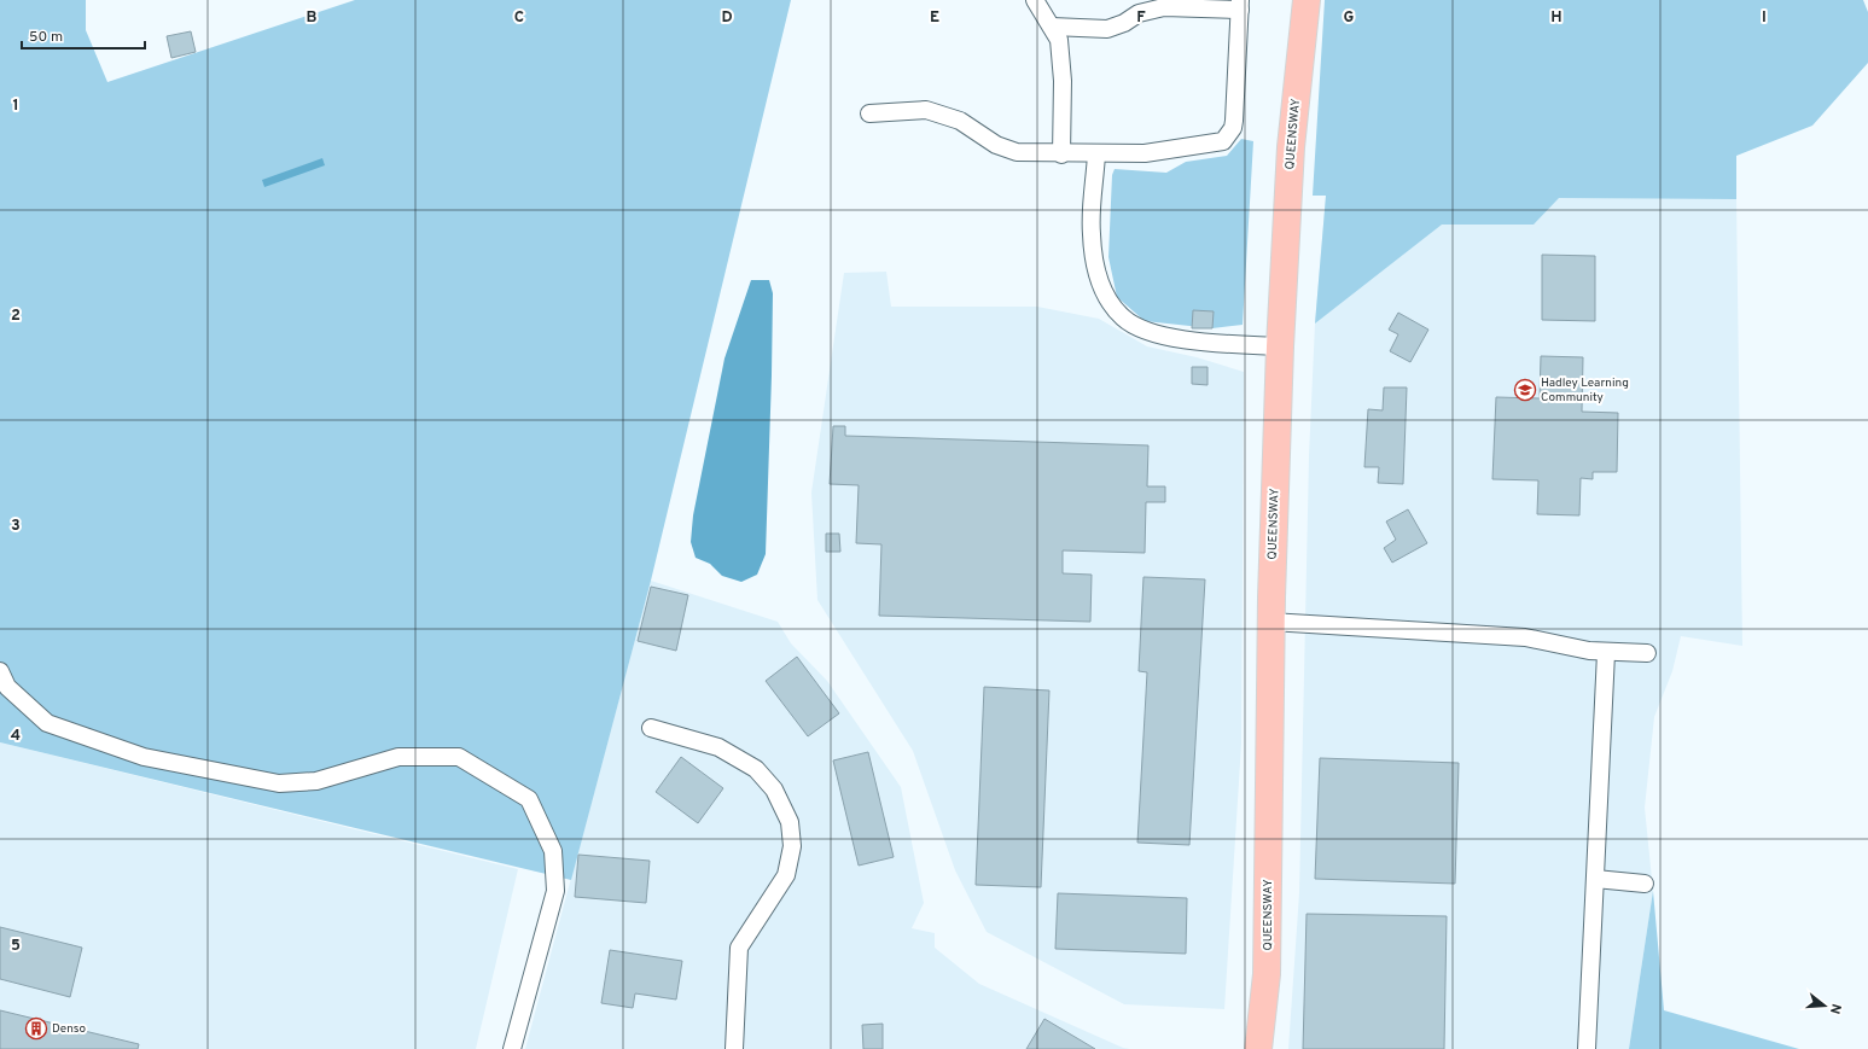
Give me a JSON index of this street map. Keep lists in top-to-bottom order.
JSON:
{
  "streets": {
    "main road": ["QUEENSWAY"]
  },
  "places": {
    "school or university": ["Hadley Learning Community"],
    "building": ["Denso"]
  },
  "scale_bar": "50 m",
  "north": "right",
  "grid": {
    "columns": [
      "B",
      "C",
      "D",
      "E",
      "F",
      "G",
      "H",
      "I"
    ],
    "rows": [
      "1",
      "2",
      "3",
      "4",
      "5"
    ]
  }
}
